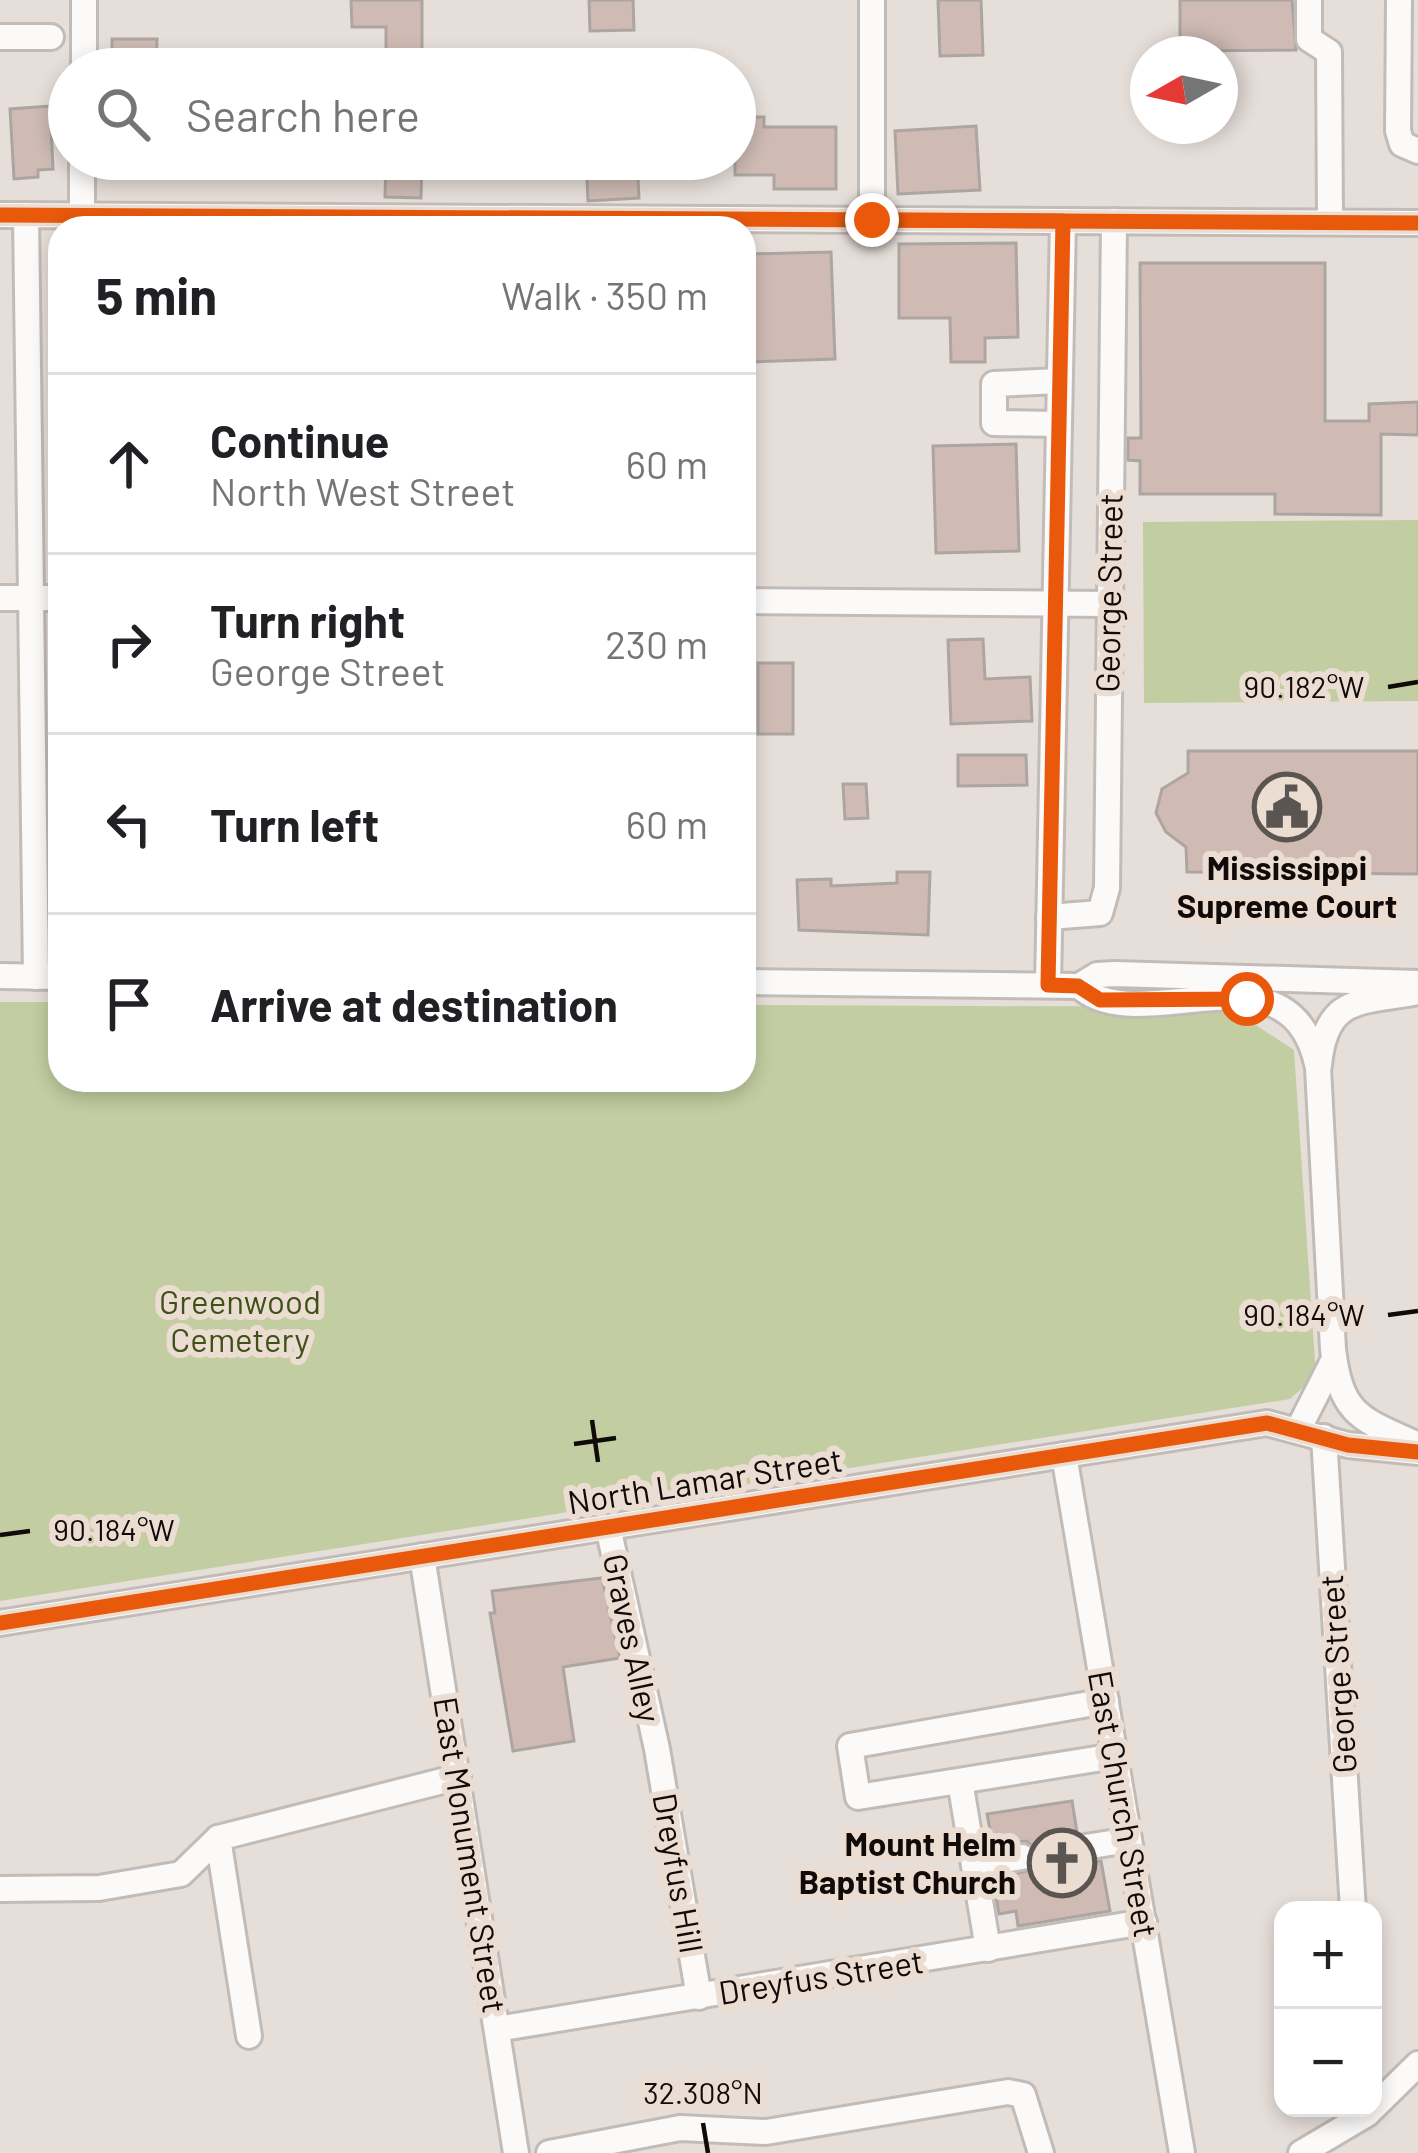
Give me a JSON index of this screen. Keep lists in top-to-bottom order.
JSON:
{
  "streets": {
    "street": [
      "George Street",
      "North Lamar Street",
      "Graves Alley",
      "East Church Street",
      "East Monument Street",
      "Dreyfus Hill",
      "Dreyfus Street"
    ]
  },
  "crossings": [
    ["George Street", "North Lamar Street"],
    ["North Lamar Street", "Graves Alley"],
    ["North Lamar Street", "East Church Street"],
    ["North Lamar Street", "East Monument Street"],
    ["Graves Alley", "Dreyfus Hill"],
    ["East Church Street", "Dreyfus Street"],
    ["East Monument Street", "Dreyfus Street"],
    ["Dreyfus Hill", "Dreyfus Street"]
  ],
  "parks": ["Greenwood Cemetery"],
  "places": {
    "public building": ["Mississippi Supreme Court"],
    "church": ["Mount Helm Baptist Church"]
  },
  "north": "left",
  "page": {
    "search": "Search here",
    "heading": ["5 min", "Walk · 350 m"],
    "list": [
      ["Continue", "North West Street", "60 m"],
      ["Turn right", "George Street", "230 m"],
      ["Turn left", "60 m"],
      "Arrive at destination"
    ],
    "map_buttons": ["+", "−"]
  },
  "coordinates": ["90.182°W", "90.184°W", "32.308°N"]
}
